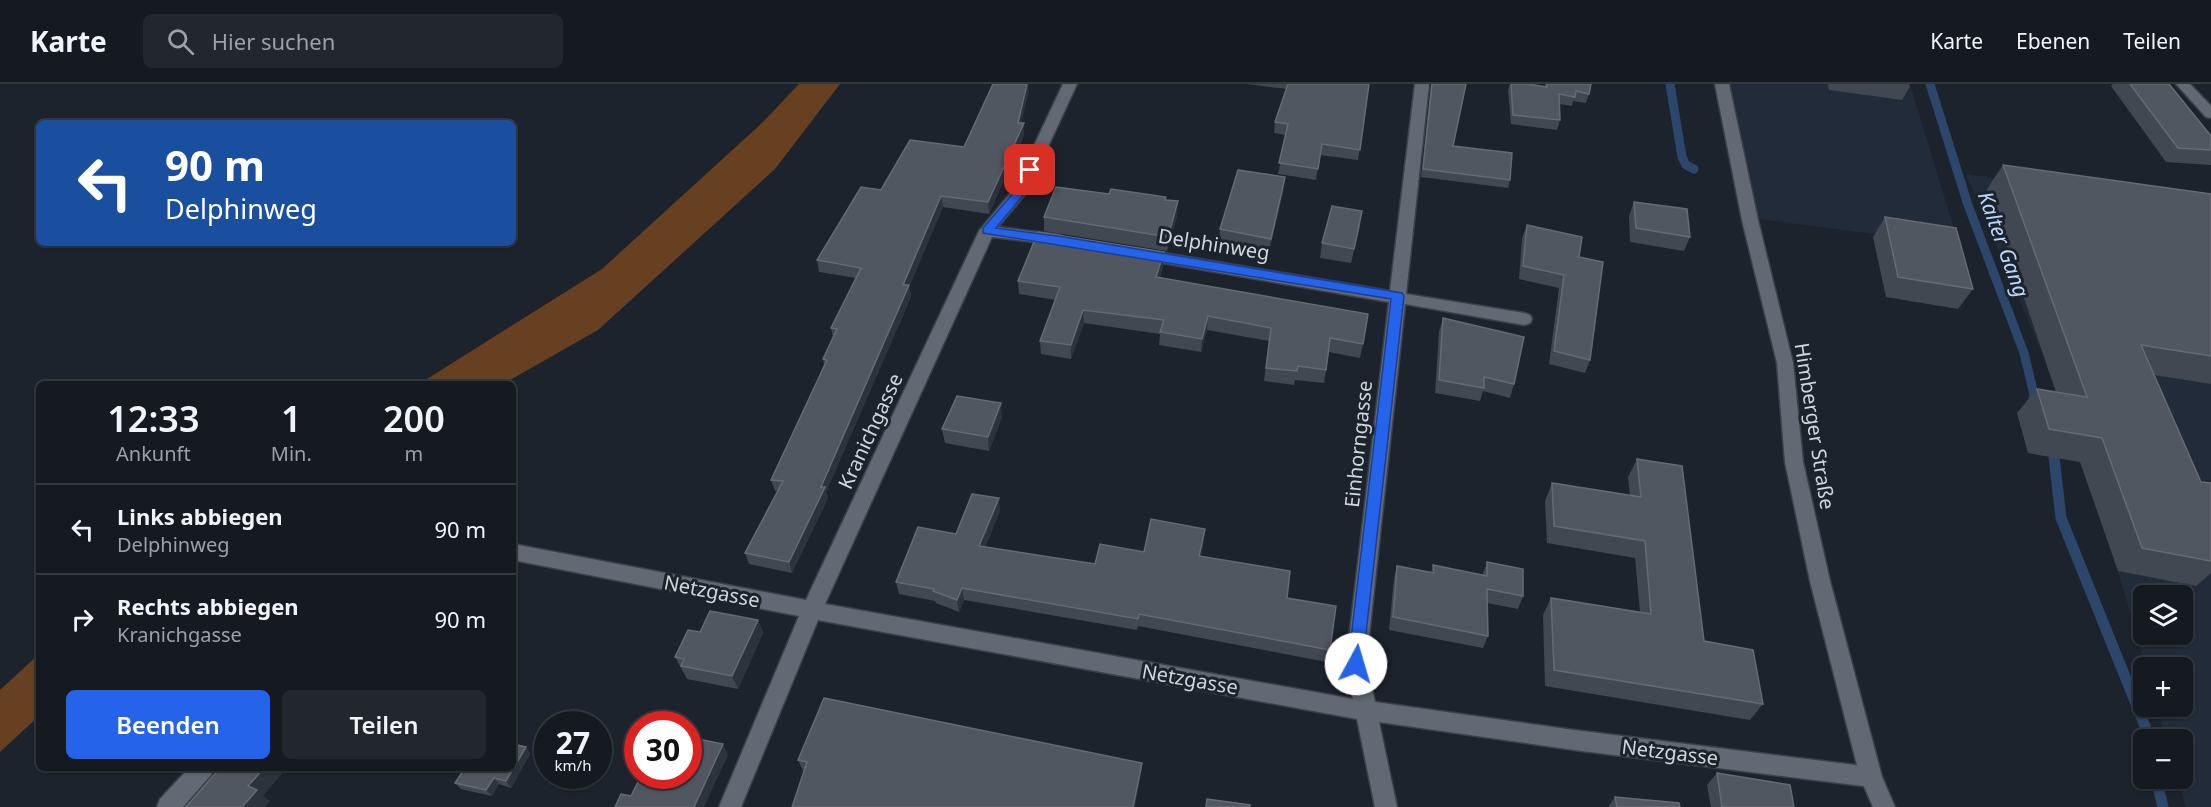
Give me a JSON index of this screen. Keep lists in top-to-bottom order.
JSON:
{
  "streets": {
    "street": [
      "Delphinweg",
      "Himberger Straße",
      "Kranichgasse",
      "Einhorngasse",
      "Netzgasse"
    ]
  },
  "crossings": [
    ["Delphinweg", "Einhorngasse"],
    ["Himberger Straße", "Netzgasse"],
    ["Kranichgasse", "Netzgasse"],
    ["Einhorngasse", "Netzgasse"]
  ],
  "water": ["Kalter Gang"],
  "page": {
    "header": "Karte",
    "search": "Hier suchen",
    "nav": ["Karte", "Ebenen", "Teilen"],
    "turn": ["90 m", "Delphinweg"],
    "eta": [
      "12:33",
      "Ankunft",
      "1",
      "Min.",
      "200",
      "m"
    ],
    "list": [
      {
        "name": "Links abbiegen",
        "note": "Delphinweg",
        "value": "90 m"
      },
      {
        "name": "Rechts abbiegen",
        "note": "Kranichgasse",
        "value": "90 m"
      }
    ],
    "map_buttons": ["+", "−"],
    "buttons": ["Beenden", "Teilen"],
    "speed": "27 km/h",
    "limit": "30"
  }
}
